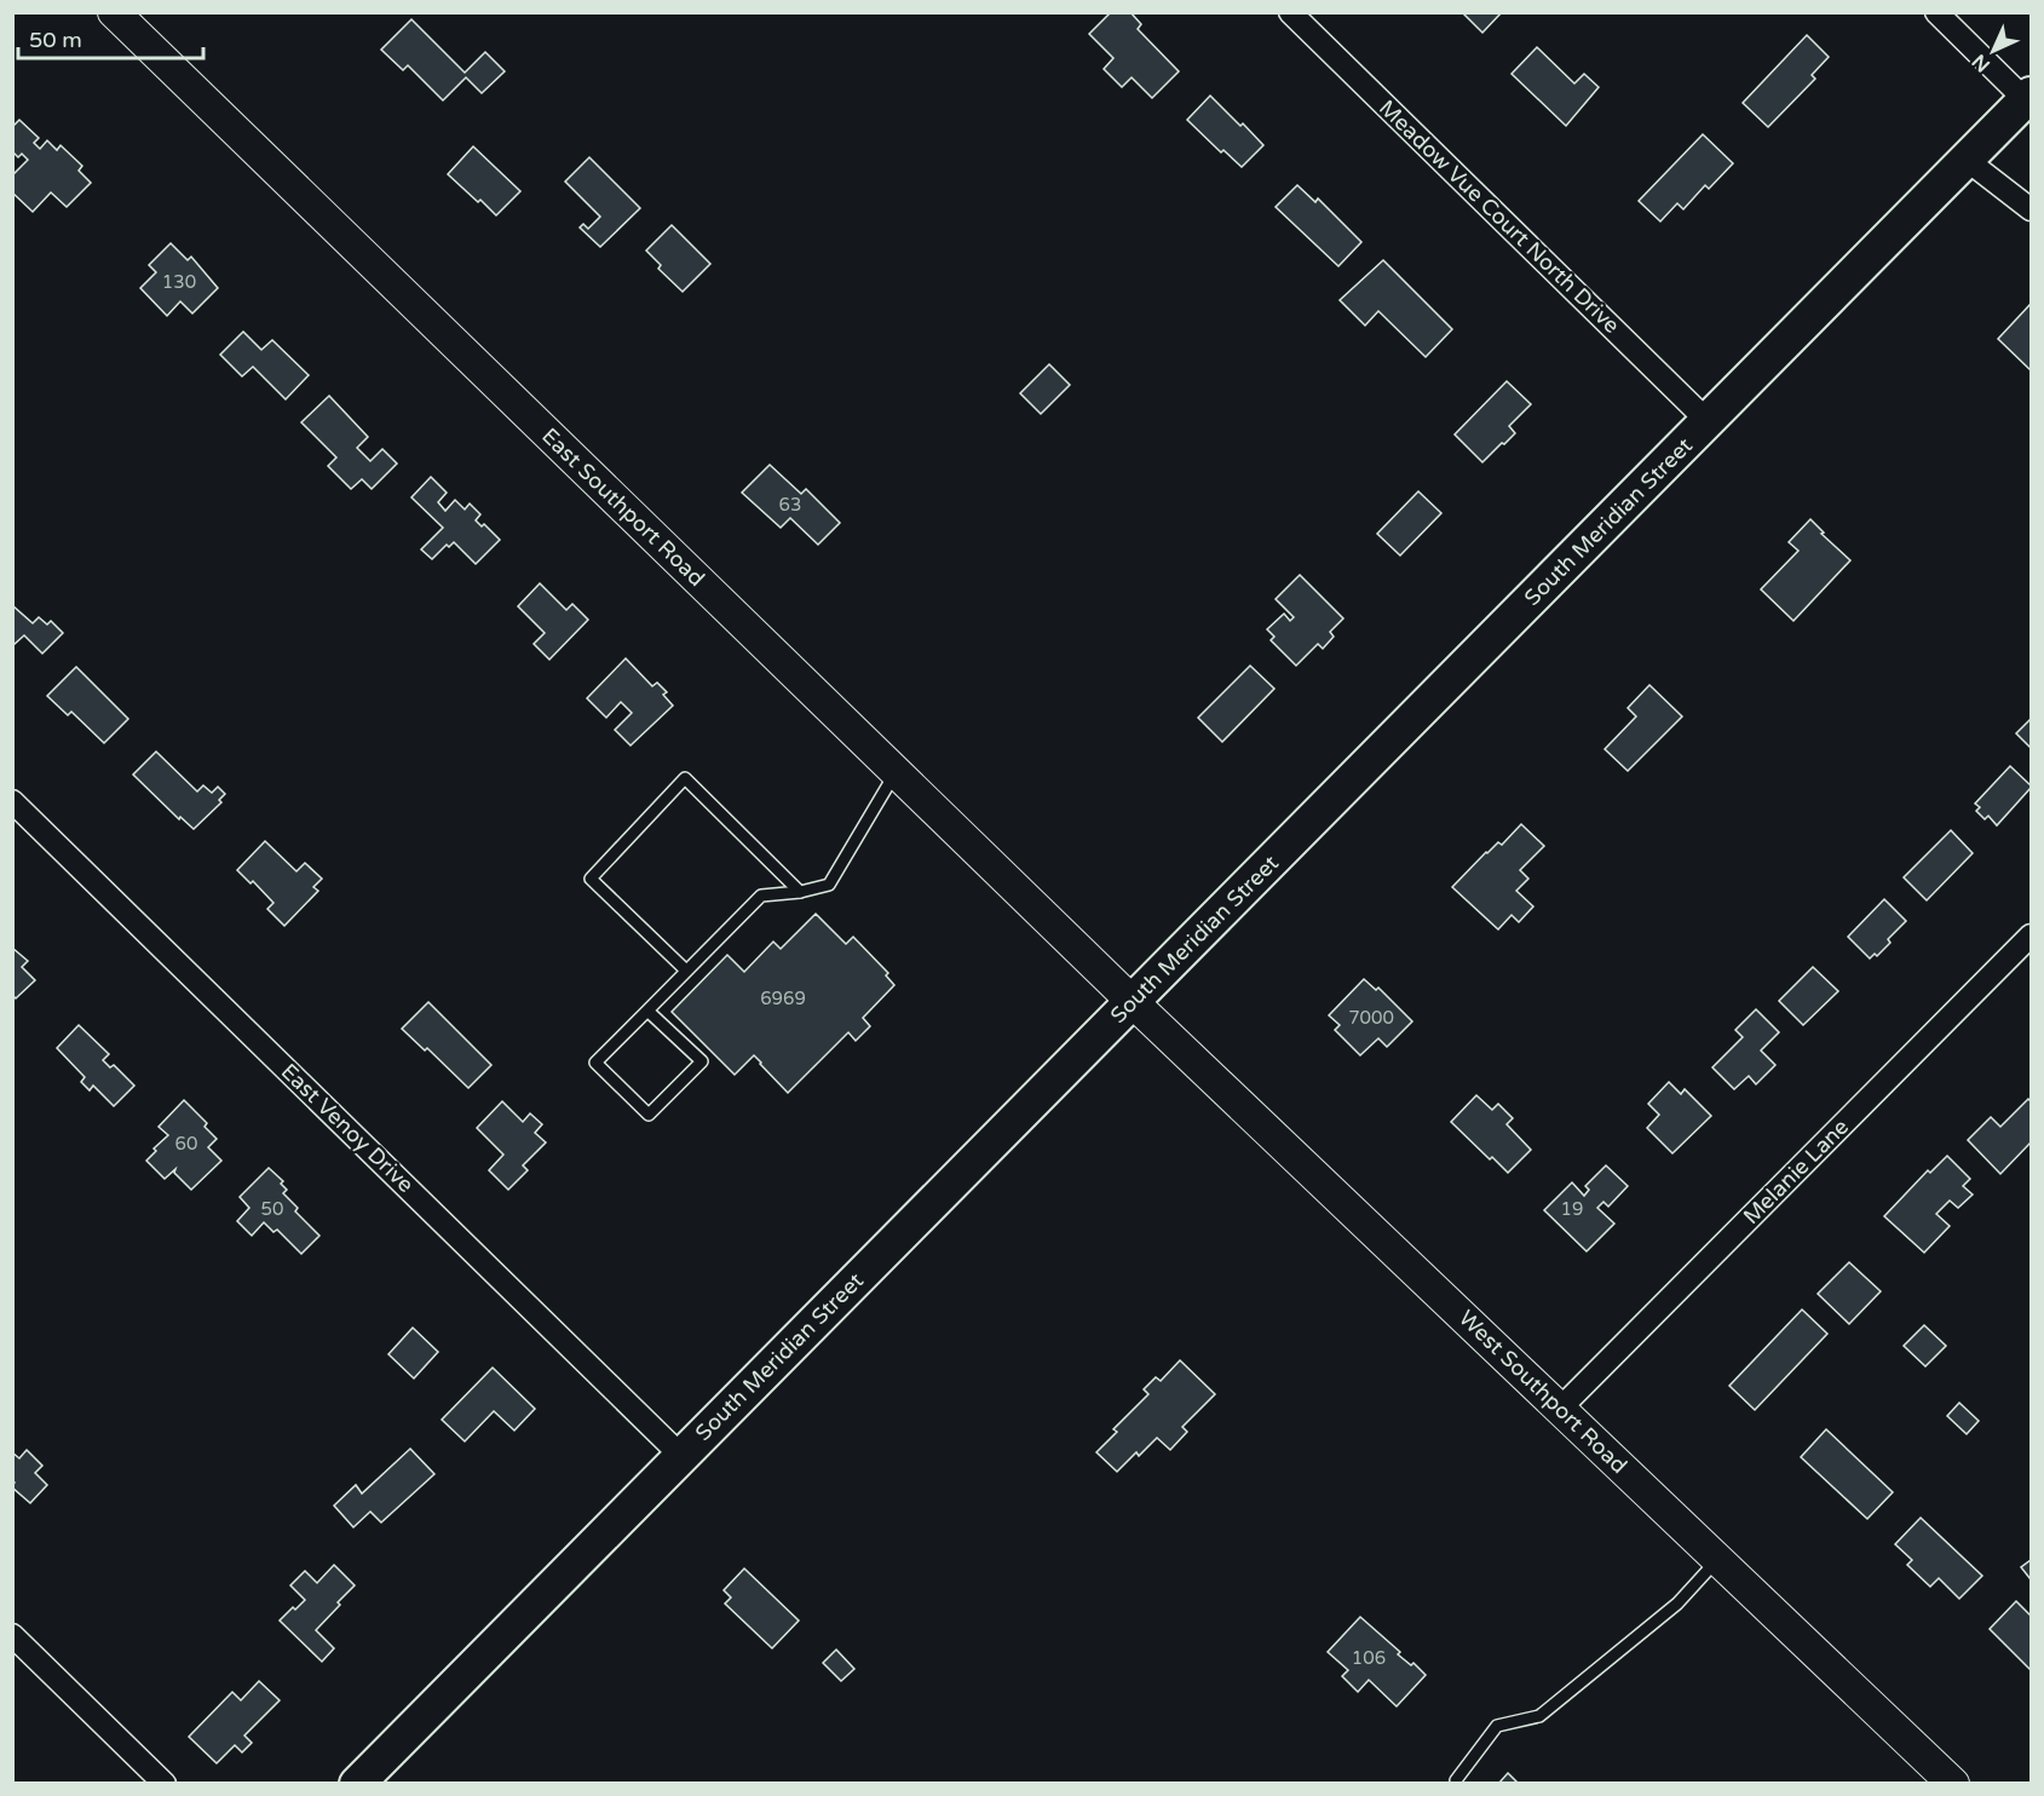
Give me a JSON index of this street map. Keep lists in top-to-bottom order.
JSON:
{
  "streets": {
    "main road": ["East Southport Road", "South Meridian Street", "West Southport Road"],
    "street": ["Meadow Vue Court North Drive", "East Venoy Drive", "Melanie Lane"]
  },
  "crossings": [
    ["Meadow Vue Court North Drive", "South Meridian Street"],
    ["East Southport Road", "South Meridian Street"],
    ["East Southport Road", "West Southport Road"],
    ["South Meridian Street", "East Venoy Drive"],
    ["South Meridian Street", "West Southport Road"],
    ["Melanie Lane", "West Southport Road"]
  ],
  "house_numbers": [
    "130",
    "63",
    "6969",
    "7000",
    "60",
    "50",
    "19",
    "106"
  ],
  "scale_bar": "50 m",
  "north": "bottom left"
}
